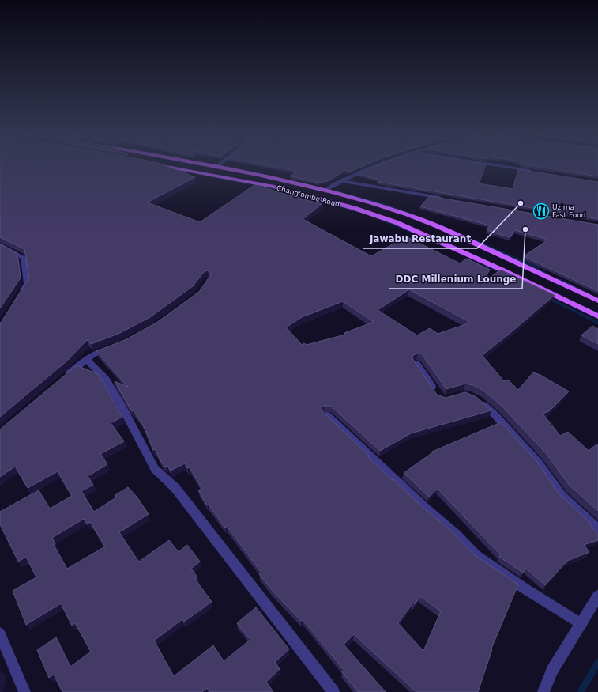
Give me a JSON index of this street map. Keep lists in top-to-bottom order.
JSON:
{
  "streets": {
    "main road": ["Chang'ombe Road"]
  },
  "places": {
    "other": ["Jawabu Restaurant", "DDC Millenium Lounge"],
    "restaurant": ["Uzima Fast Food"]
  }
}
